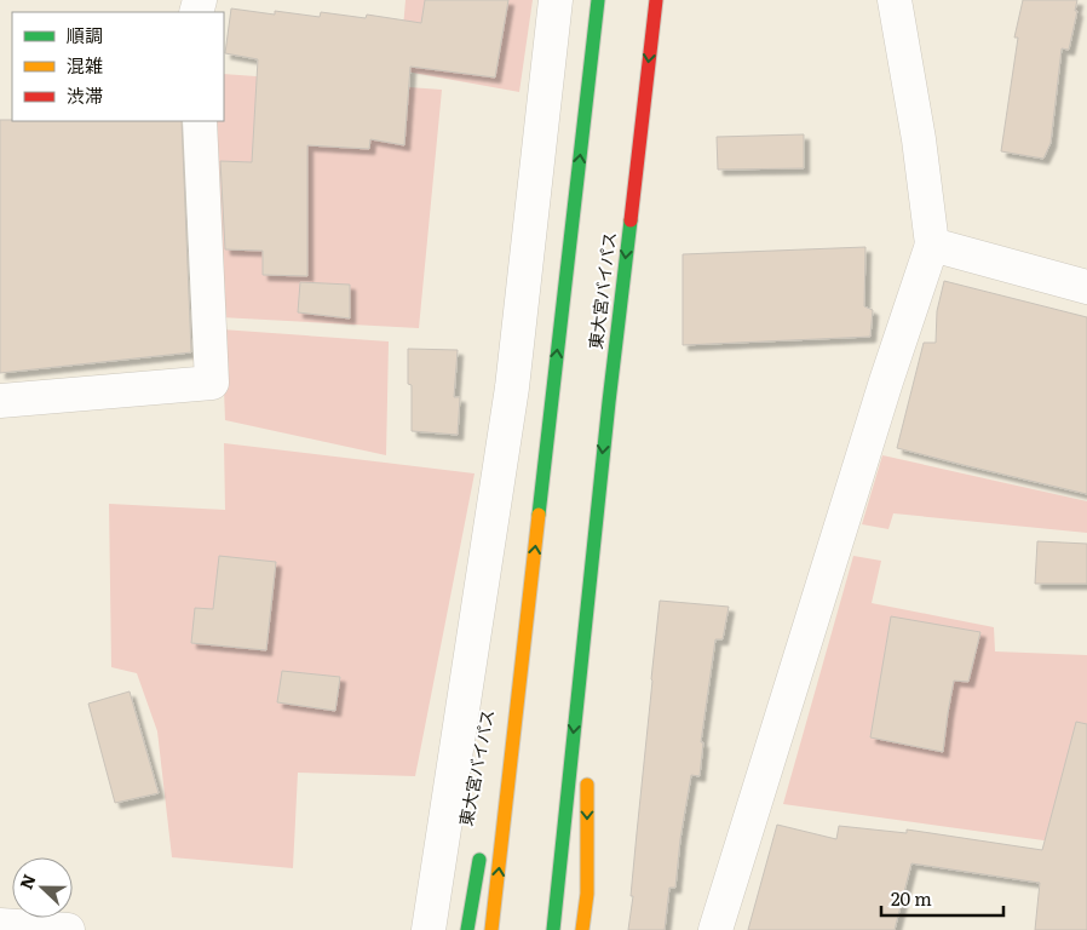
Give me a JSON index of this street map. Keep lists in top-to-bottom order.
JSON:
{
  "streets": {
    "highway": ["東大宮バイパス"]
  },
  "legend": ["順調", "混雑", "渋滞"],
  "scale_bar": "20 m",
  "north": "left"
}
